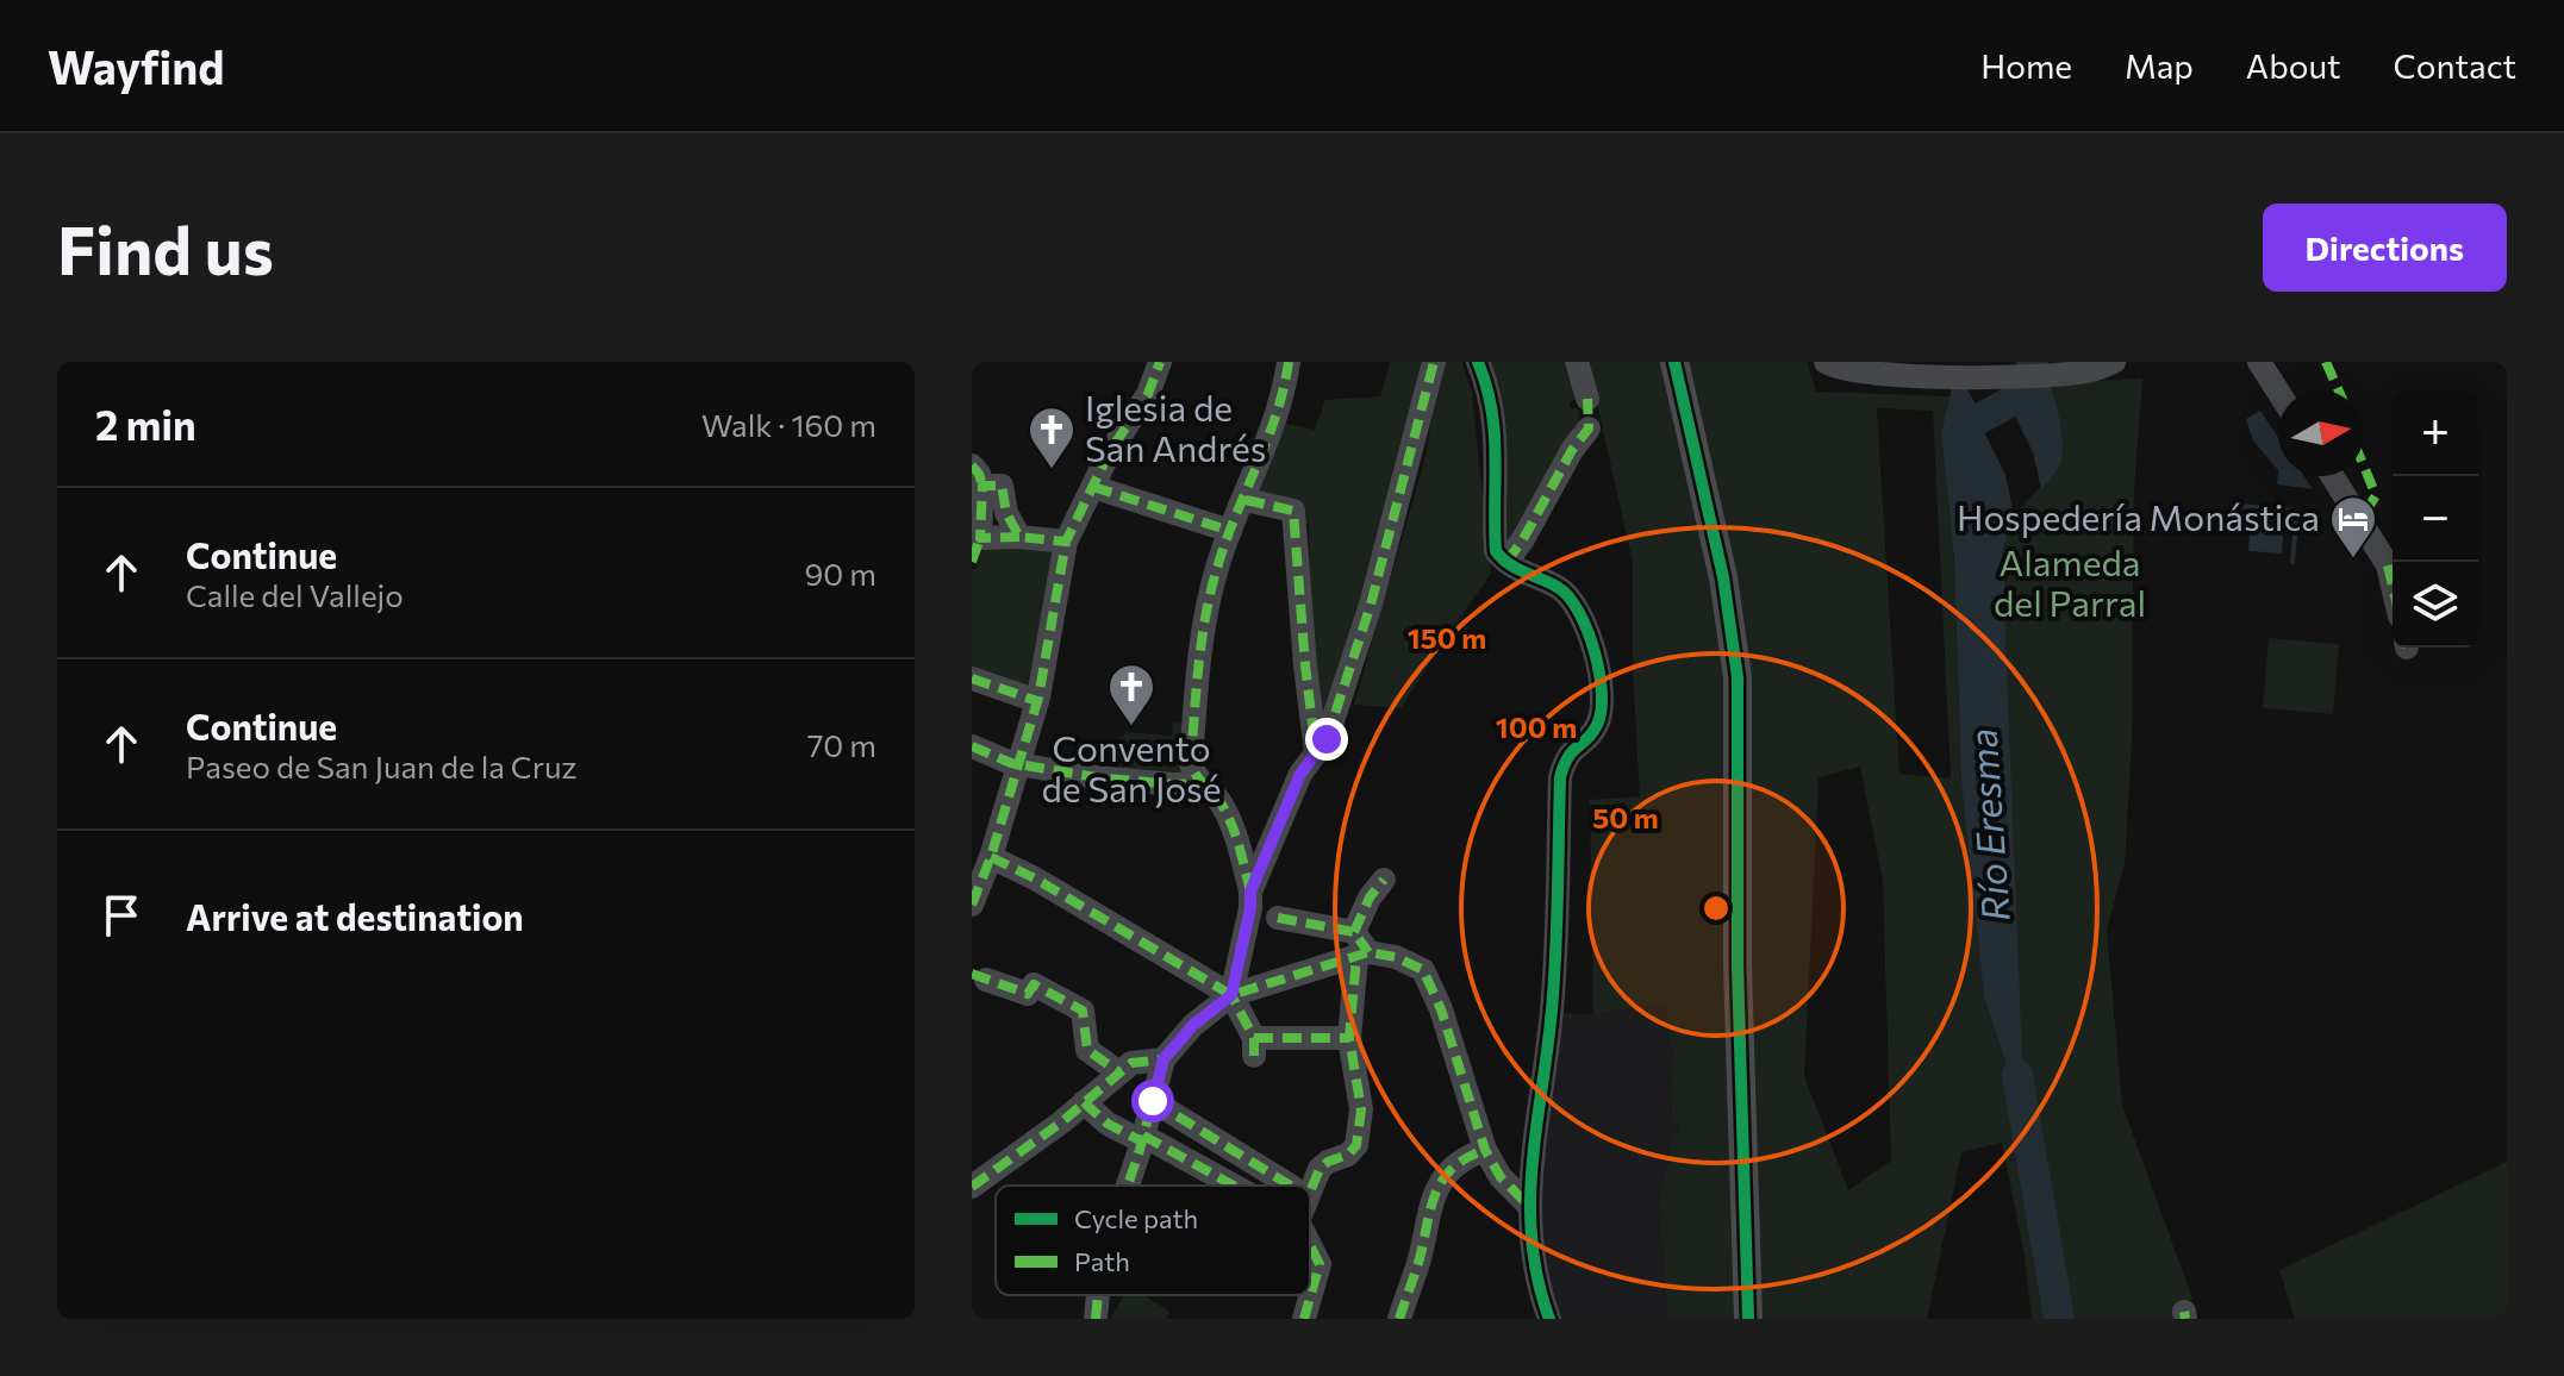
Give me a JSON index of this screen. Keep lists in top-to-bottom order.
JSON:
{
  "water": ["Río Eresma"],
  "parks": ["Alameda del Parral"],
  "places": {
    "church": ["Iglesia de San Andrés", "Convento de San José"],
    "hotel": ["Hospedería Monástica"]
  },
  "legend": ["Cycle path", "Path"],
  "north": "right",
  "page": {
    "header": "Wayfind",
    "nav": [
      "Home",
      "Map",
      "About",
      "Contact"
    ],
    "buttons": "Directions",
    "title": "Find us",
    "heading": ["2 min", "Walk · 160 m"],
    "map_buttons": ["+", "−"],
    "list": [
      ["Continue", "Calle del Vallejo", "90 m"],
      ["Continue", "Paseo de San Juan de la Cruz", "70 m"],
      "Arrive at destination"
    ]
  },
  "rings": ["150 m", "100 m", "50 m"]
}
